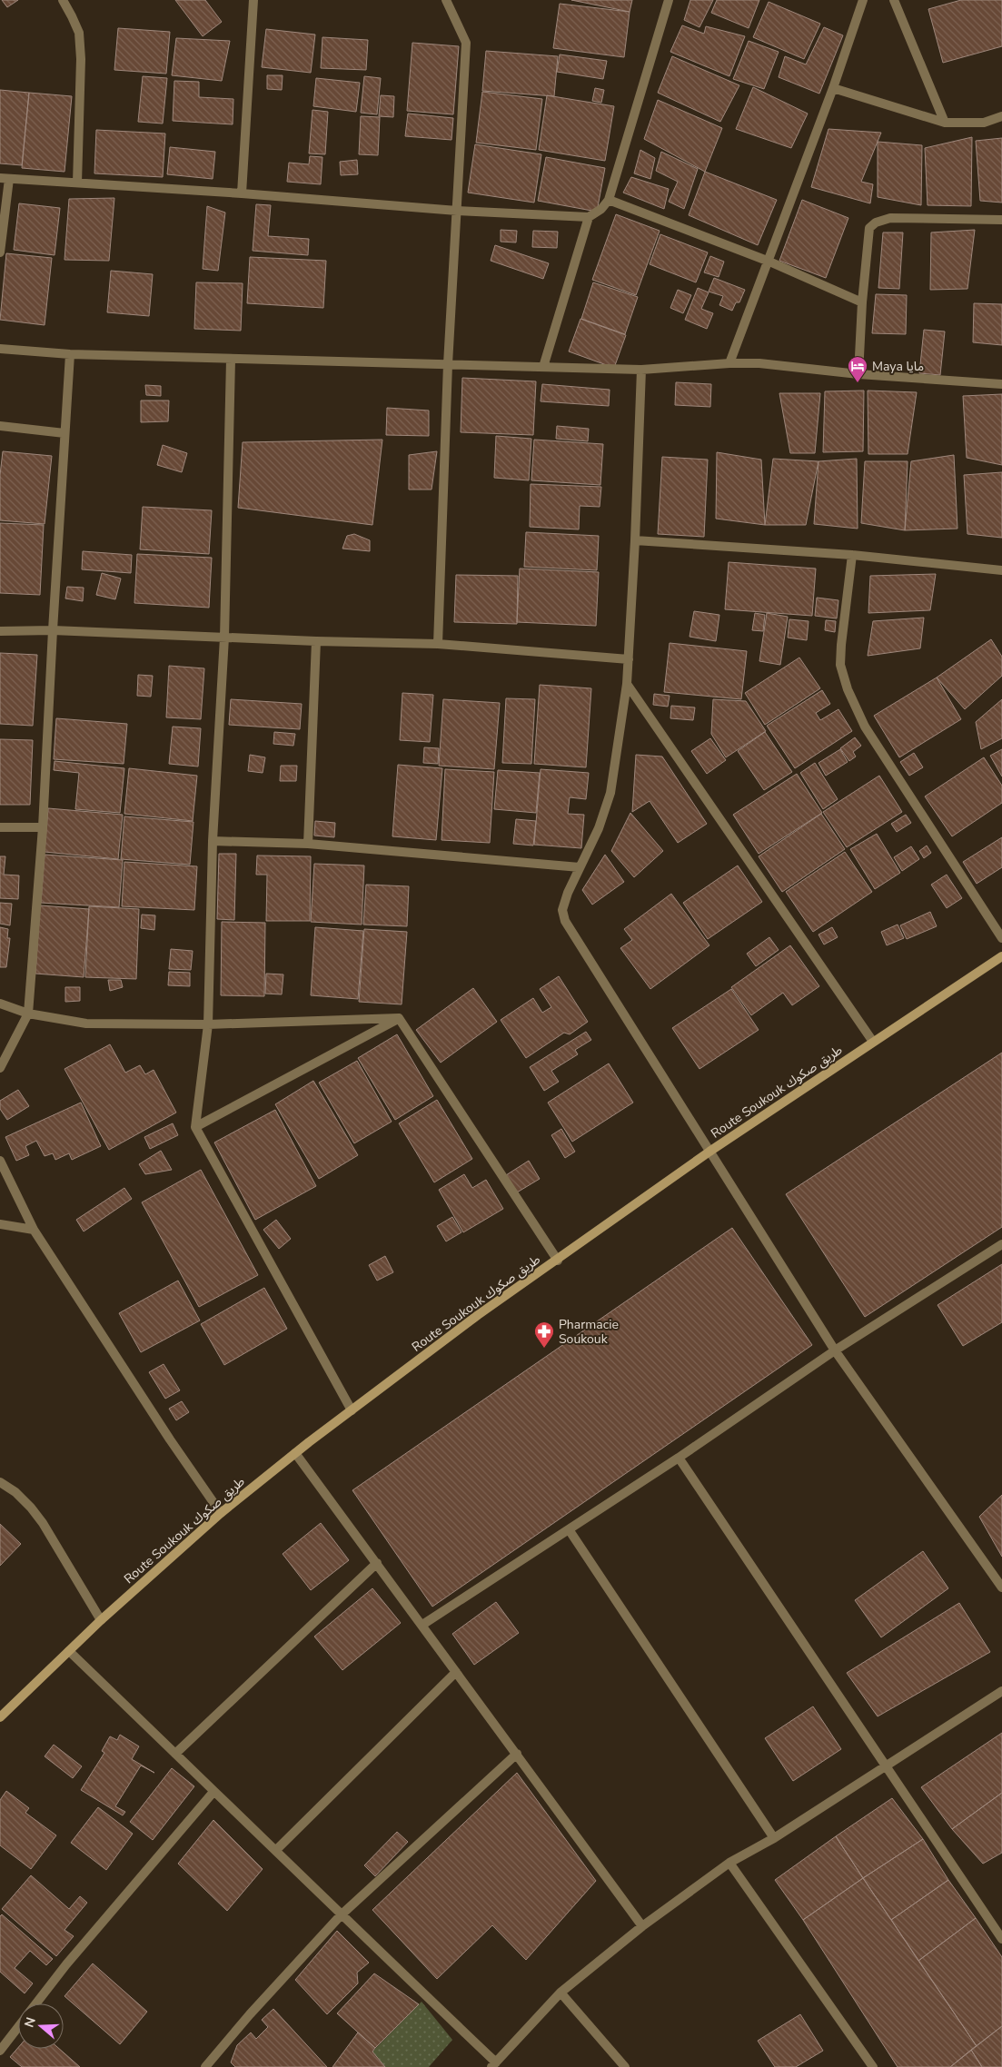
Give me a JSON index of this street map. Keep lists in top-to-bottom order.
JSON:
{
  "streets": {
    "street": ["Route Soukouk طريق صكوك"]
  },
  "places": {
    "hotel": ["Maya مايا"],
    "pharmacy": ["Pharmacie Soukouk"]
  },
  "north": "left"
}
